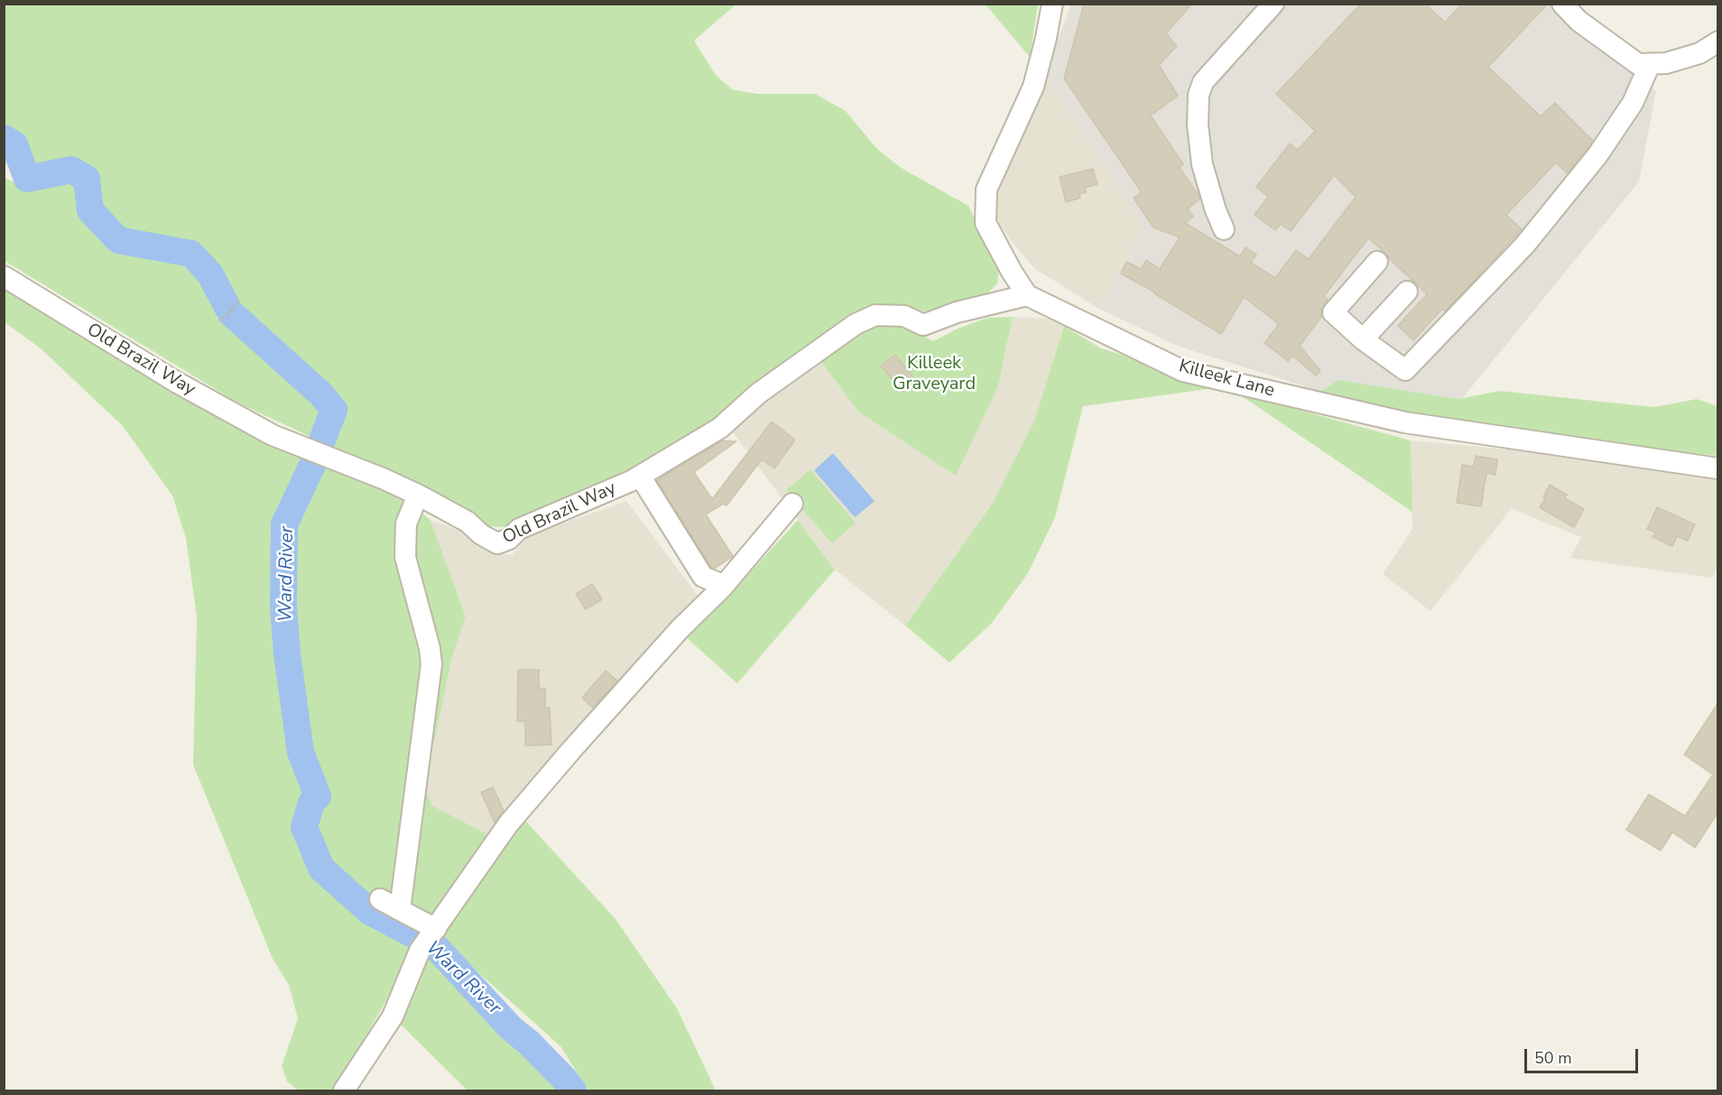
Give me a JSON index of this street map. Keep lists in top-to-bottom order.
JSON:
{
  "streets": {
    "street": ["Old Brazil Way", "Killeek Lane"]
  },
  "crossings": [
    ["Old Brazil Way", "Killeek Lane"]
  ],
  "water": ["Ward River"],
  "parks": ["Killeek Graveyard"],
  "scale_bar": "50 m"
}
